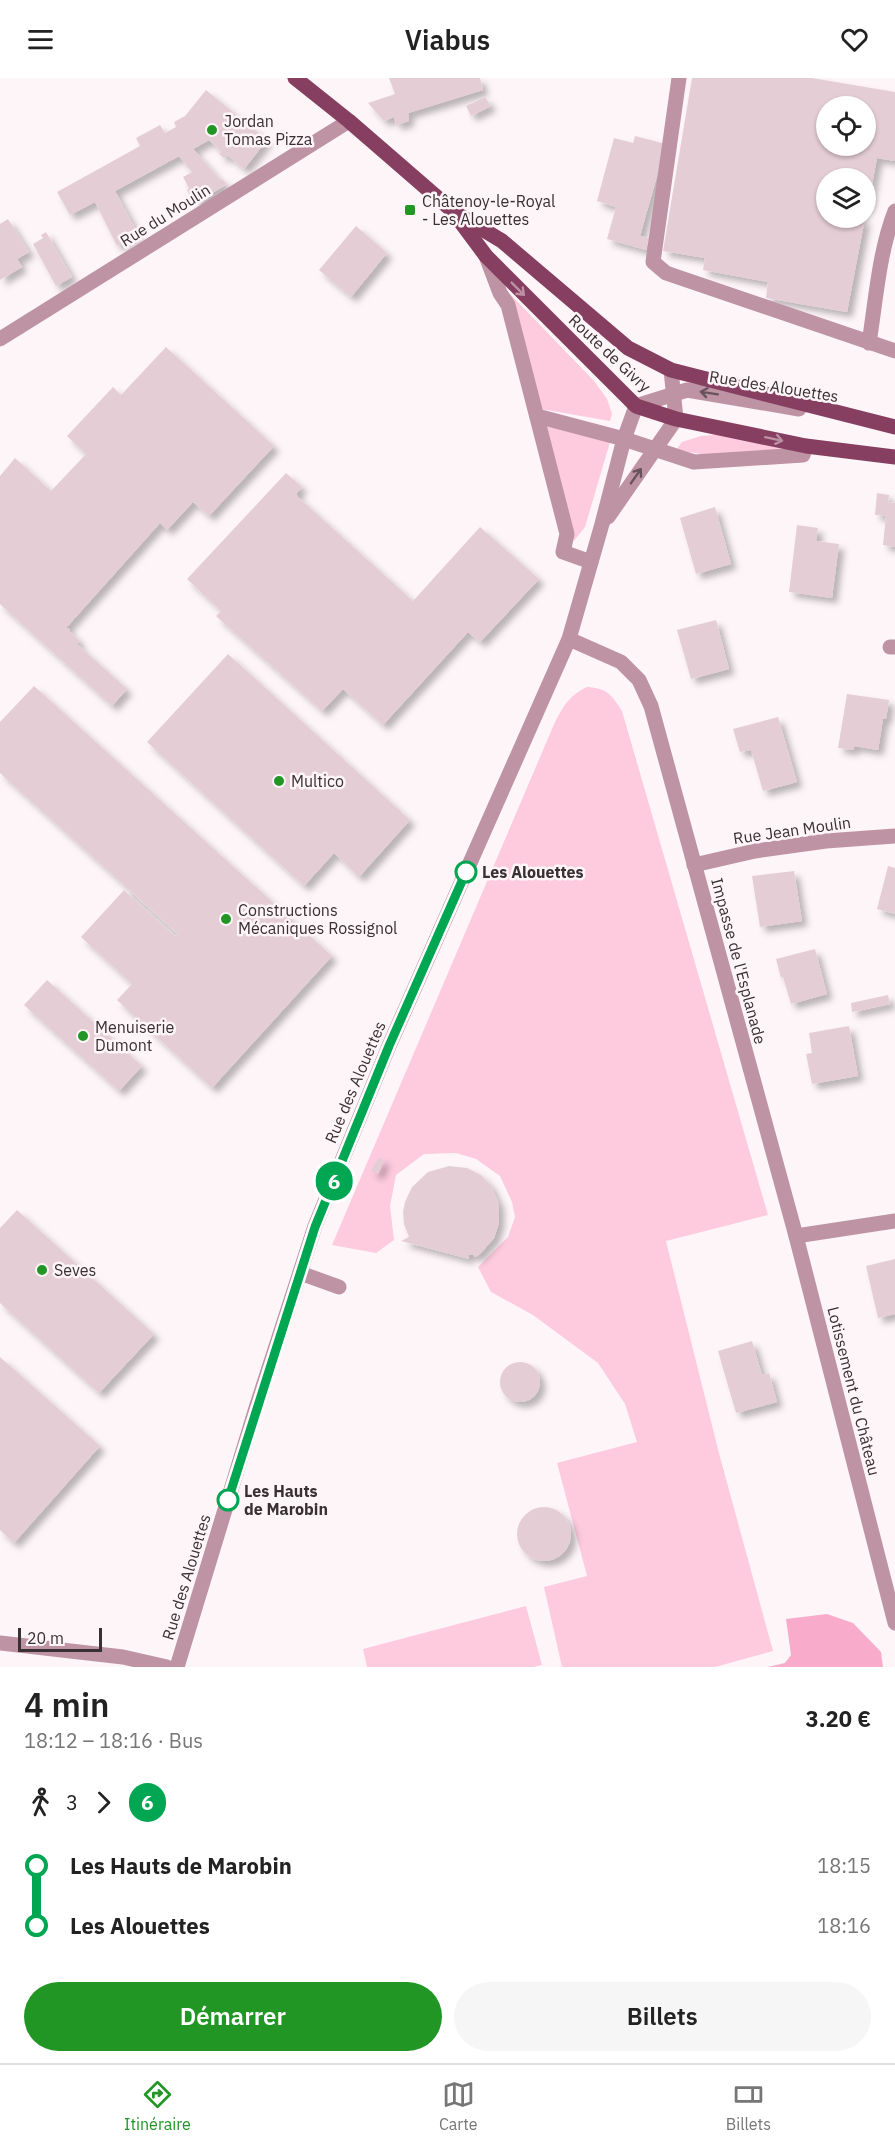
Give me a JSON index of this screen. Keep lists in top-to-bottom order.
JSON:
{
  "streets": {
    "main road": ["Route de Givry"],
    "street": [
      "Rue du Moulin",
      "Rue des Alouettes",
      "Rue Jean Moulin",
      "Impasse de l'Esplanade",
      "Lotissement du Château"
    ]
  },
  "crossings": [
    ["Rue du Moulin", "Route de Givry"],
    ["Route de Givry", "Rue des Alouettes"],
    ["Rue des Alouettes", "Impasse de l'Esplanade"],
    ["Rue Jean Moulin", "Impasse de l'Esplanade"],
    ["Impasse de l'Esplanade", "Lotissement du Château"]
  ],
  "places": {
    "other": [
      "Jordan Tomas Pizza",
      "Multico",
      "Les Alouettes",
      "Constructions Mécaniques Rossignol",
      "Menuiserie Dumont",
      "Seves",
      "Les Hauts de Marobin"
    ],
    "transit": ["Châtenoy-le-Royal - Les Alouettes"]
  },
  "lines": ["bus line 6"],
  "scale_bar": "20 m",
  "page": {
    "header": "Viabus",
    "on_map": "6",
    "scale": "20 m",
    "heading": ["4 min", "18:12 – 18:16 · Bus", "3.20 €"],
    "legs": ["3", "6"],
    "list": [
      {
        "name": "Les Hauts de Marobin",
        "value": "18:15"
      },
      {
        "name": "Les Alouettes",
        "value": "18:16"
      }
    ],
    "buttons": ["Démarrer", "Billets"],
    "tabs": ["Itinéraire", "Carte", "Billets"]
  }
}
